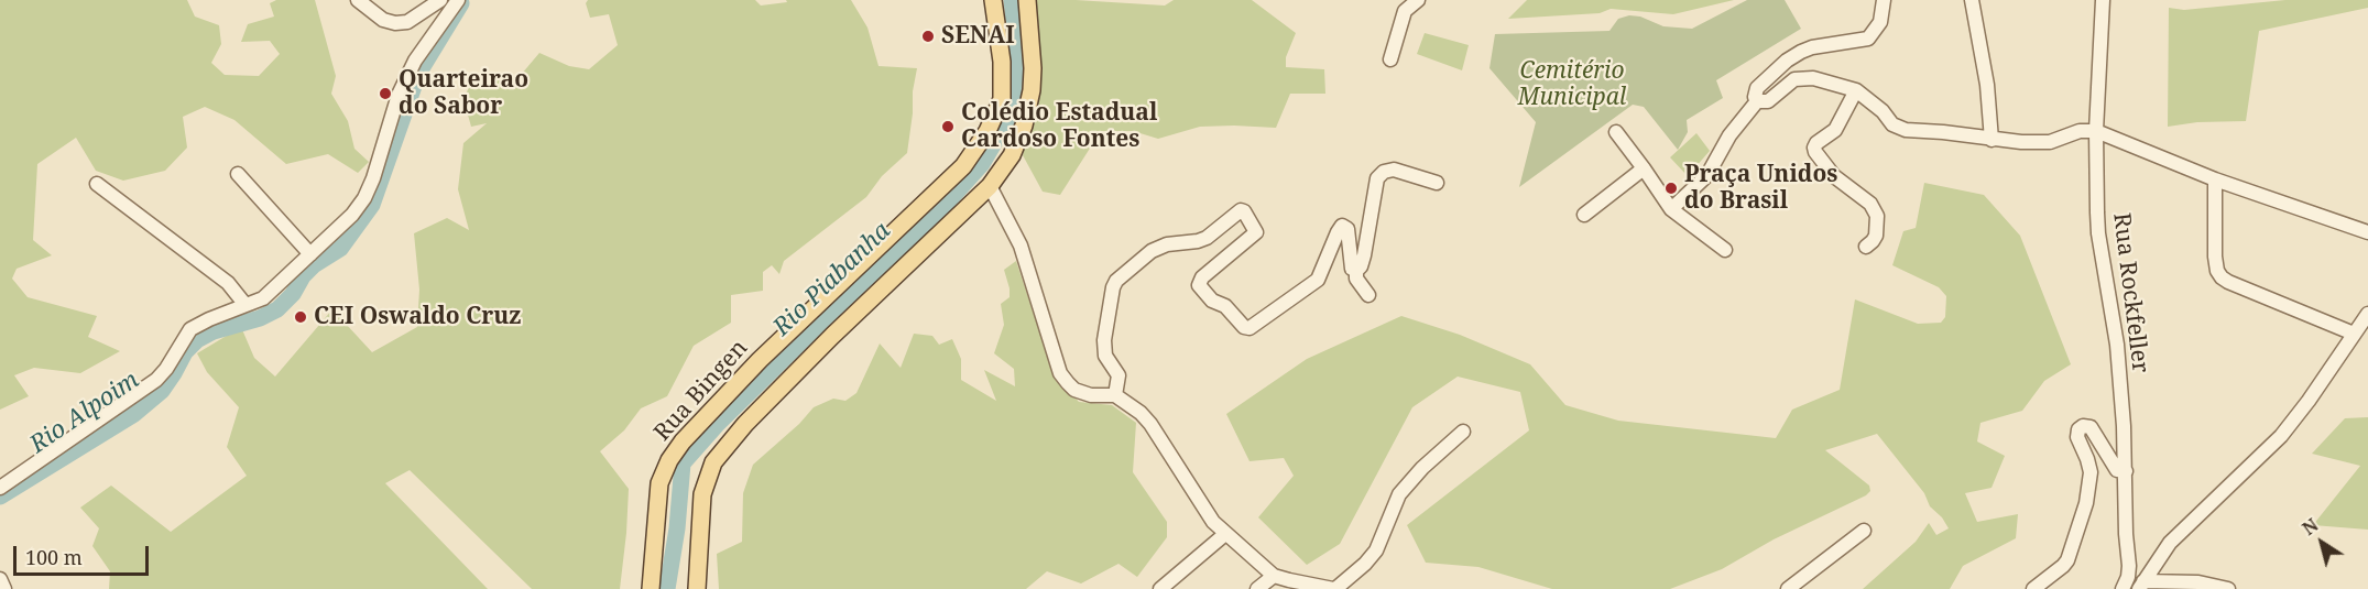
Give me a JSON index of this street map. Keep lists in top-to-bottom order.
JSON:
{
  "streets": {
    "main road": ["Rua Bingen"],
    "street": ["Rua Rockfeller"]
  },
  "water": ["Rio Piabanha", "Rio Alpoim"],
  "parks": ["Cemitério Municipal"],
  "places": [
    "SENAI",
    "Quarteirao do Sabor",
    "Colédio Estadual Cardoso Fontes",
    "Praça Unidos do Brasil",
    "CEI Oswaldo Cruz"
  ],
  "scale_bar": "100 m",
  "north": "top left"
}
